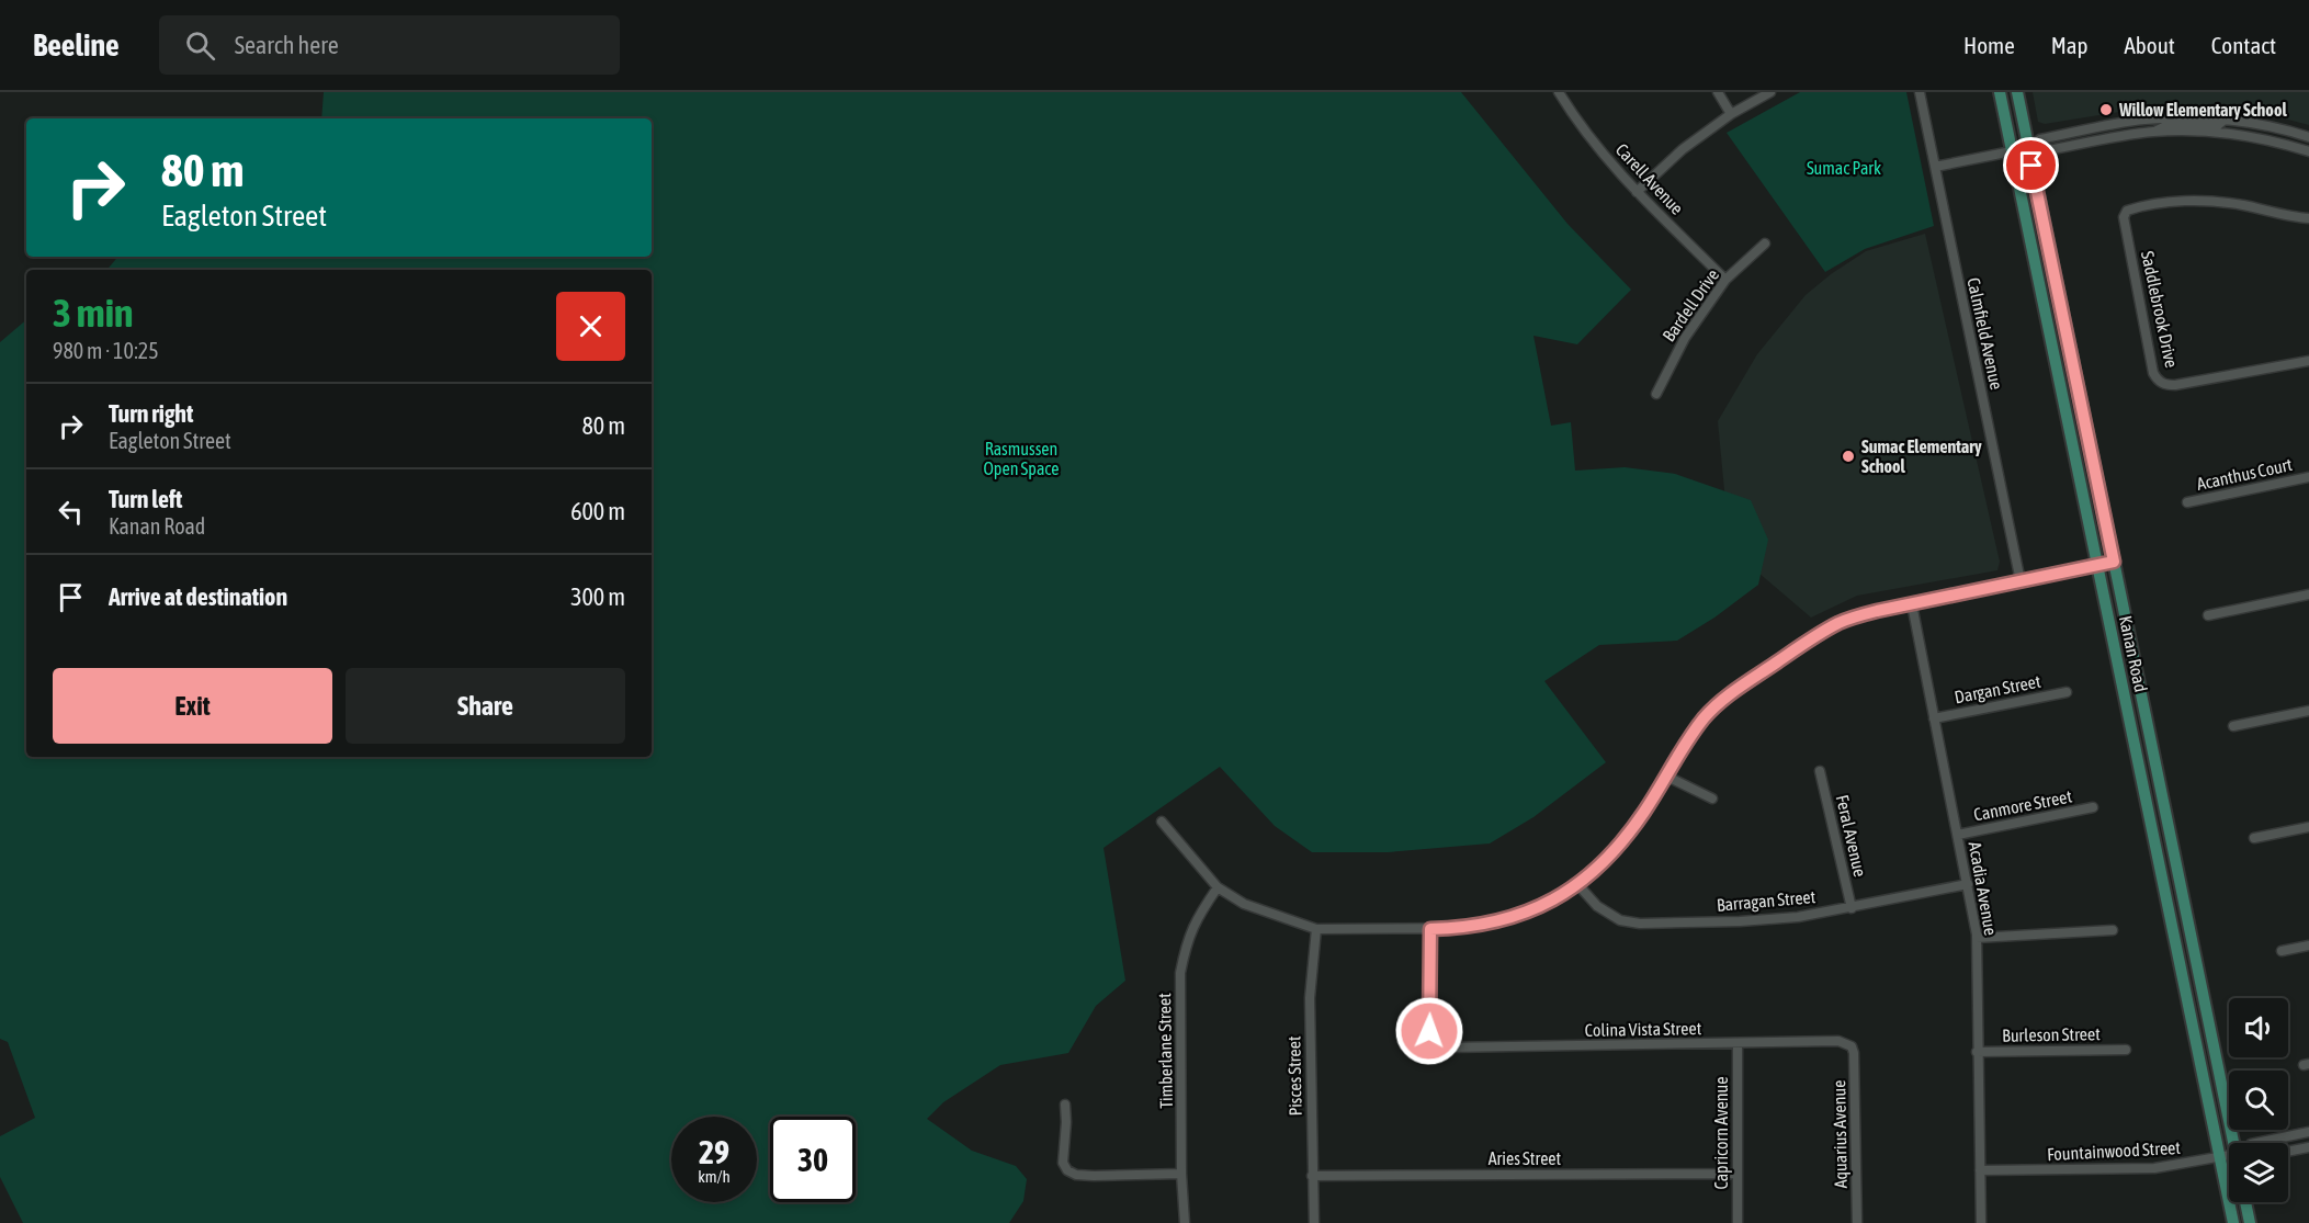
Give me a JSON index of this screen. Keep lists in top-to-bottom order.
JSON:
{
  "streets": {
    "main road": ["Kanan Road"],
    "street": [
      "Carell Avenue",
      "Bardell Drive",
      "Saddlebrook Drive",
      "Calmfield Avenue",
      "Acanthus Court",
      "Dargan Street",
      "Canmore Street",
      "Feral Avenue",
      "Acadia Avenue",
      "Barragan Street",
      "Colina Vista Street",
      "Burleson Street",
      "Timberlane Street",
      "Pisces Street",
      "Capricorn Avenue",
      "Aquarius Avenue",
      "Fountainwood Street",
      "Aries Street"
    ]
  },
  "crossings": [
    ["Carell Avenue", "Bardell Drive"],
    ["Kanan Road", "Fountainwood Street"],
    ["Dargan Street", "Acadia Avenue"],
    ["Canmore Street", "Acadia Avenue"],
    ["Feral Avenue", "Barragan Street"],
    ["Acadia Avenue", "Barragan Street"],
    ["Acadia Avenue", "Burleson Street"],
    ["Acadia Avenue", "Fountainwood Street"],
    ["Colina Vista Street", "Capricorn Avenue"],
    ["Colina Vista Street", "Aquarius Avenue"],
    ["Pisces Street", "Aries Street"],
    ["Capricorn Avenue", "Aries Street"]
  ],
  "parks": ["Sumac Park", "Rasmussen Open Space"],
  "places": ["Willow Elementary School", "Sumac Elementary School"],
  "page": {
    "header": "Beeline",
    "search": "Search here",
    "nav": [
      "Home",
      "Map",
      "About",
      "Contact"
    ],
    "turn": ["80 m", "Eagleton Street"],
    "heading": ["3 min", "980 m · 10:25"],
    "list": [
      {
        "name": "Turn right",
        "note": "Eagleton Street",
        "value": "80 m"
      },
      {
        "name": "Turn left",
        "note": "Kanan Road",
        "value": "600 m"
      },
      {
        "name": "Arrive at destination",
        "value": "300 m"
      }
    ],
    "buttons": ["Exit", "Share"],
    "speed": "29 km/h",
    "limit": "30"
  }
}
